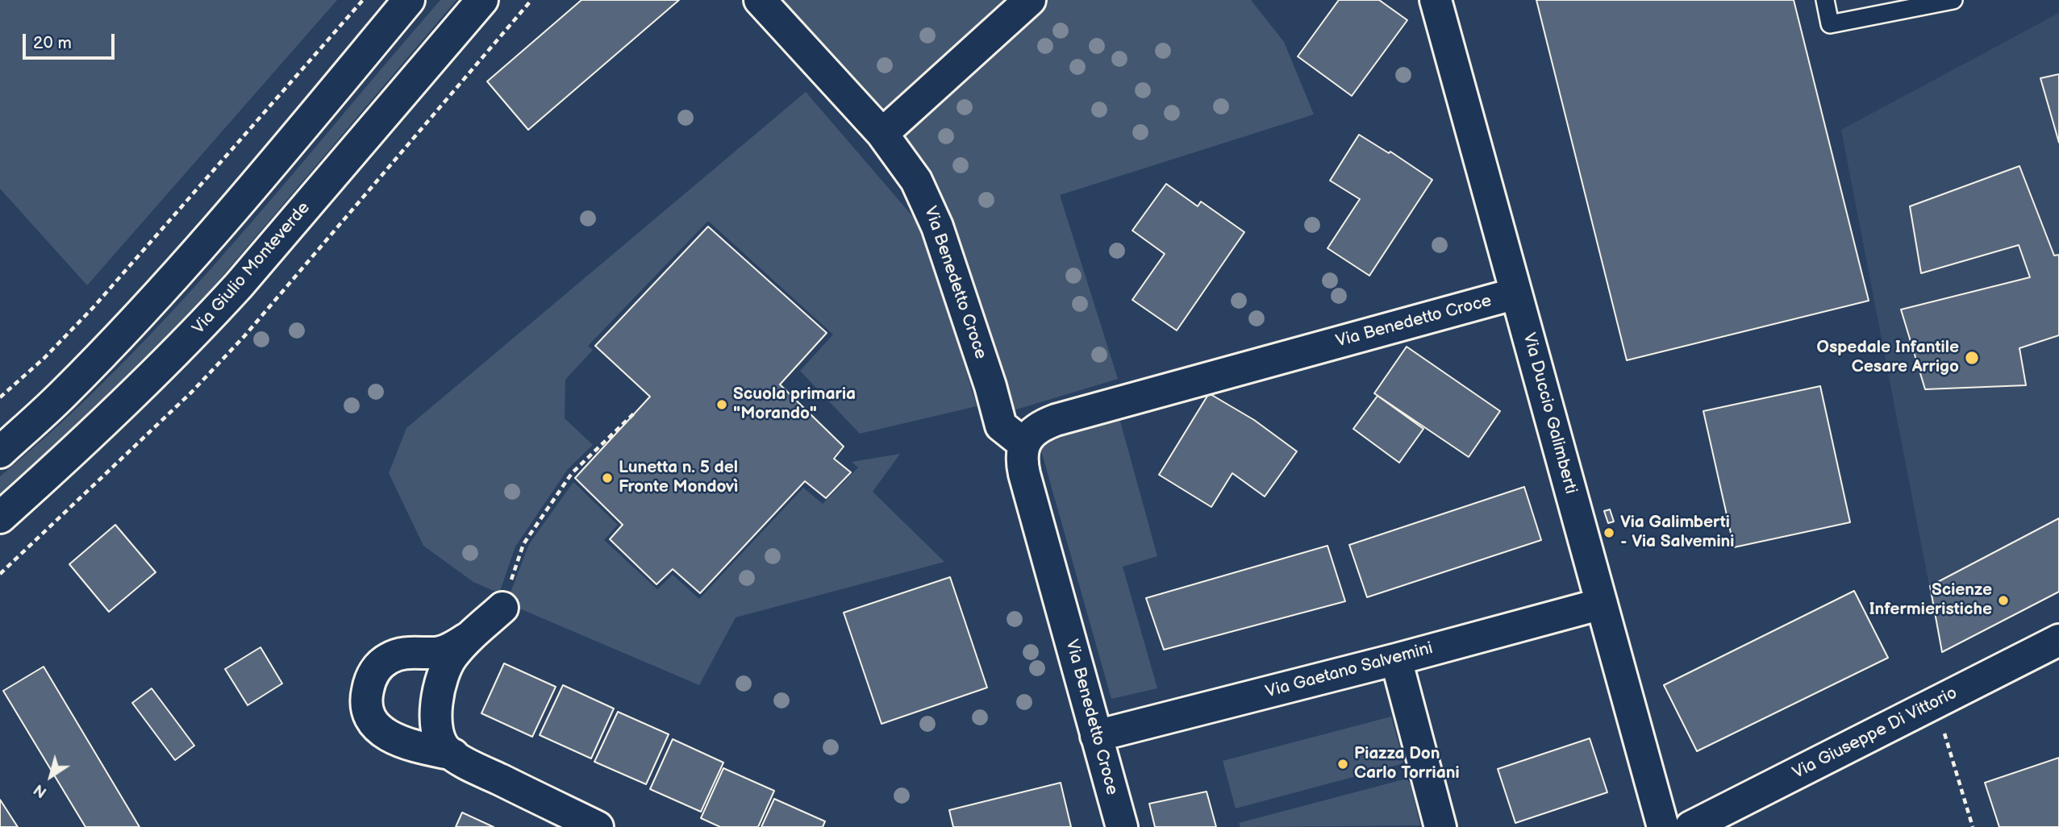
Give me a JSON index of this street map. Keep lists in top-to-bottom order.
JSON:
{
  "streets": {
    "street": [
      "Via Giulio Monteverde",
      "Via Benedetto Croce",
      "Via Duccio Galimberti",
      "Via Gaetano Salvemini",
      "Via Giuseppe Di Vittorio"
    ]
  },
  "crossings": [
    ["Via Benedetto Croce", "Via Duccio Galimberti"],
    ["Via Benedetto Croce", "Via Gaetano Salvemini"],
    ["Via Duccio Galimberti", "Via Gaetano Salvemini"]
  ],
  "places": [
    "Ospedale Infantile Cesare Arrigo",
    "Scuola primaria \"Morando\"",
    "Lunetta n. 5 del Fronte Mondovì",
    "Via Galimberti - Via Salvemini",
    "Scienze Infermieristiche",
    "Piazza Don Carlo Torriani"
  ],
  "scale_bar": "20 m",
  "north": "bottom left"
}
